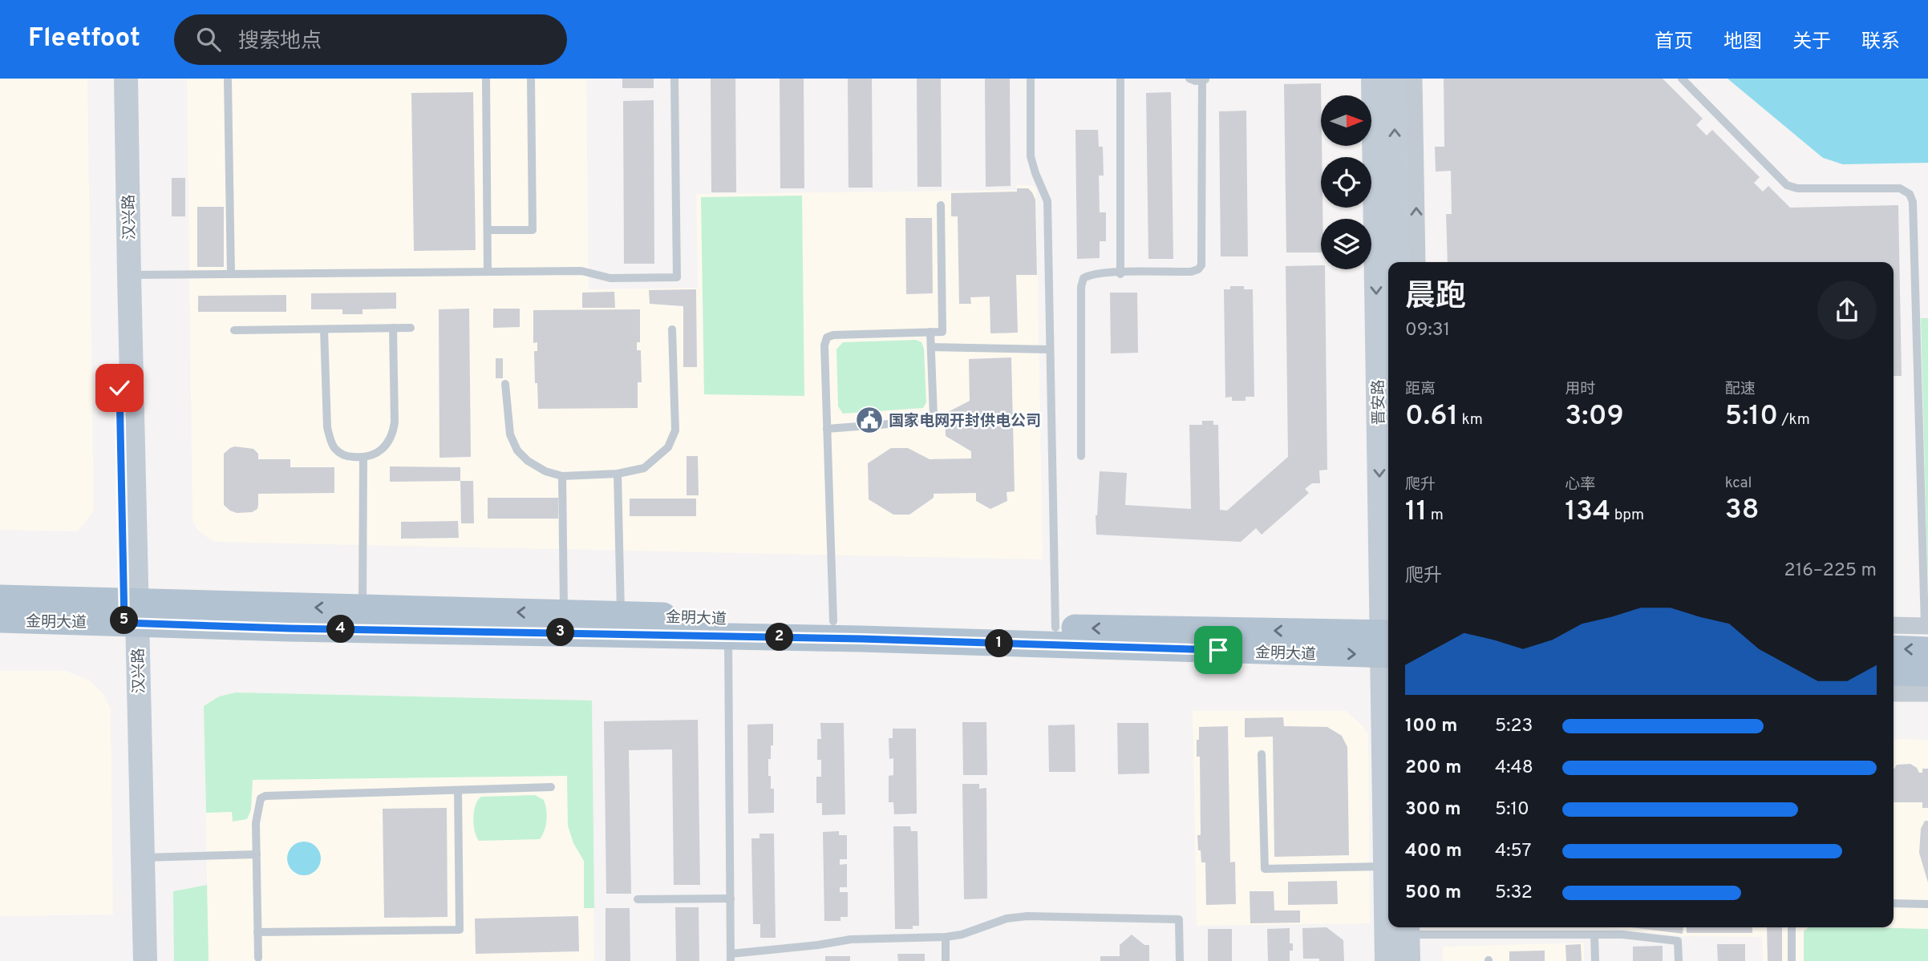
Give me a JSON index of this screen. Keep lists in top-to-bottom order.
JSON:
{
  "streets": {
    "main road": ["金明大道"],
    "street": ["汉兴路", "晋安路"]
  },
  "crossings": [
    ["汉兴路", "金明大道"],
    ["晋安路", "金明大道"]
  ],
  "places": {
    "public building": ["国家电网开封供电公司"]
  },
  "north": "right",
  "page": {
    "header": "Fleetfoot",
    "search": "搜索地点",
    "nav": [
      "首页",
      "地图",
      "关于",
      "联系"
    ],
    "heading": ["晨跑", "09:31"],
    "stats": [
      ["距离", "0.61 km"],
      ["用时", "3:09"],
      ["配速", "5:10 /km"],
      ["爬升", "11 m"],
      ["心率", "134 bpm"],
      ["kcal", "38"]
    ],
    "chart": ["爬升", "216–225 m"],
    "pins": [
      "5",
      "4",
      "3",
      "2",
      "1"
    ],
    "list": [
      {
        "name": "100 m",
        "note": "5:23"
      },
      {
        "name": "200 m",
        "note": "4:48"
      },
      {
        "name": "300 m",
        "note": "5:10"
      },
      {
        "name": "400 m",
        "note": "4:57"
      },
      {
        "name": "500 m",
        "note": "5:32"
      }
    ]
  }
}
